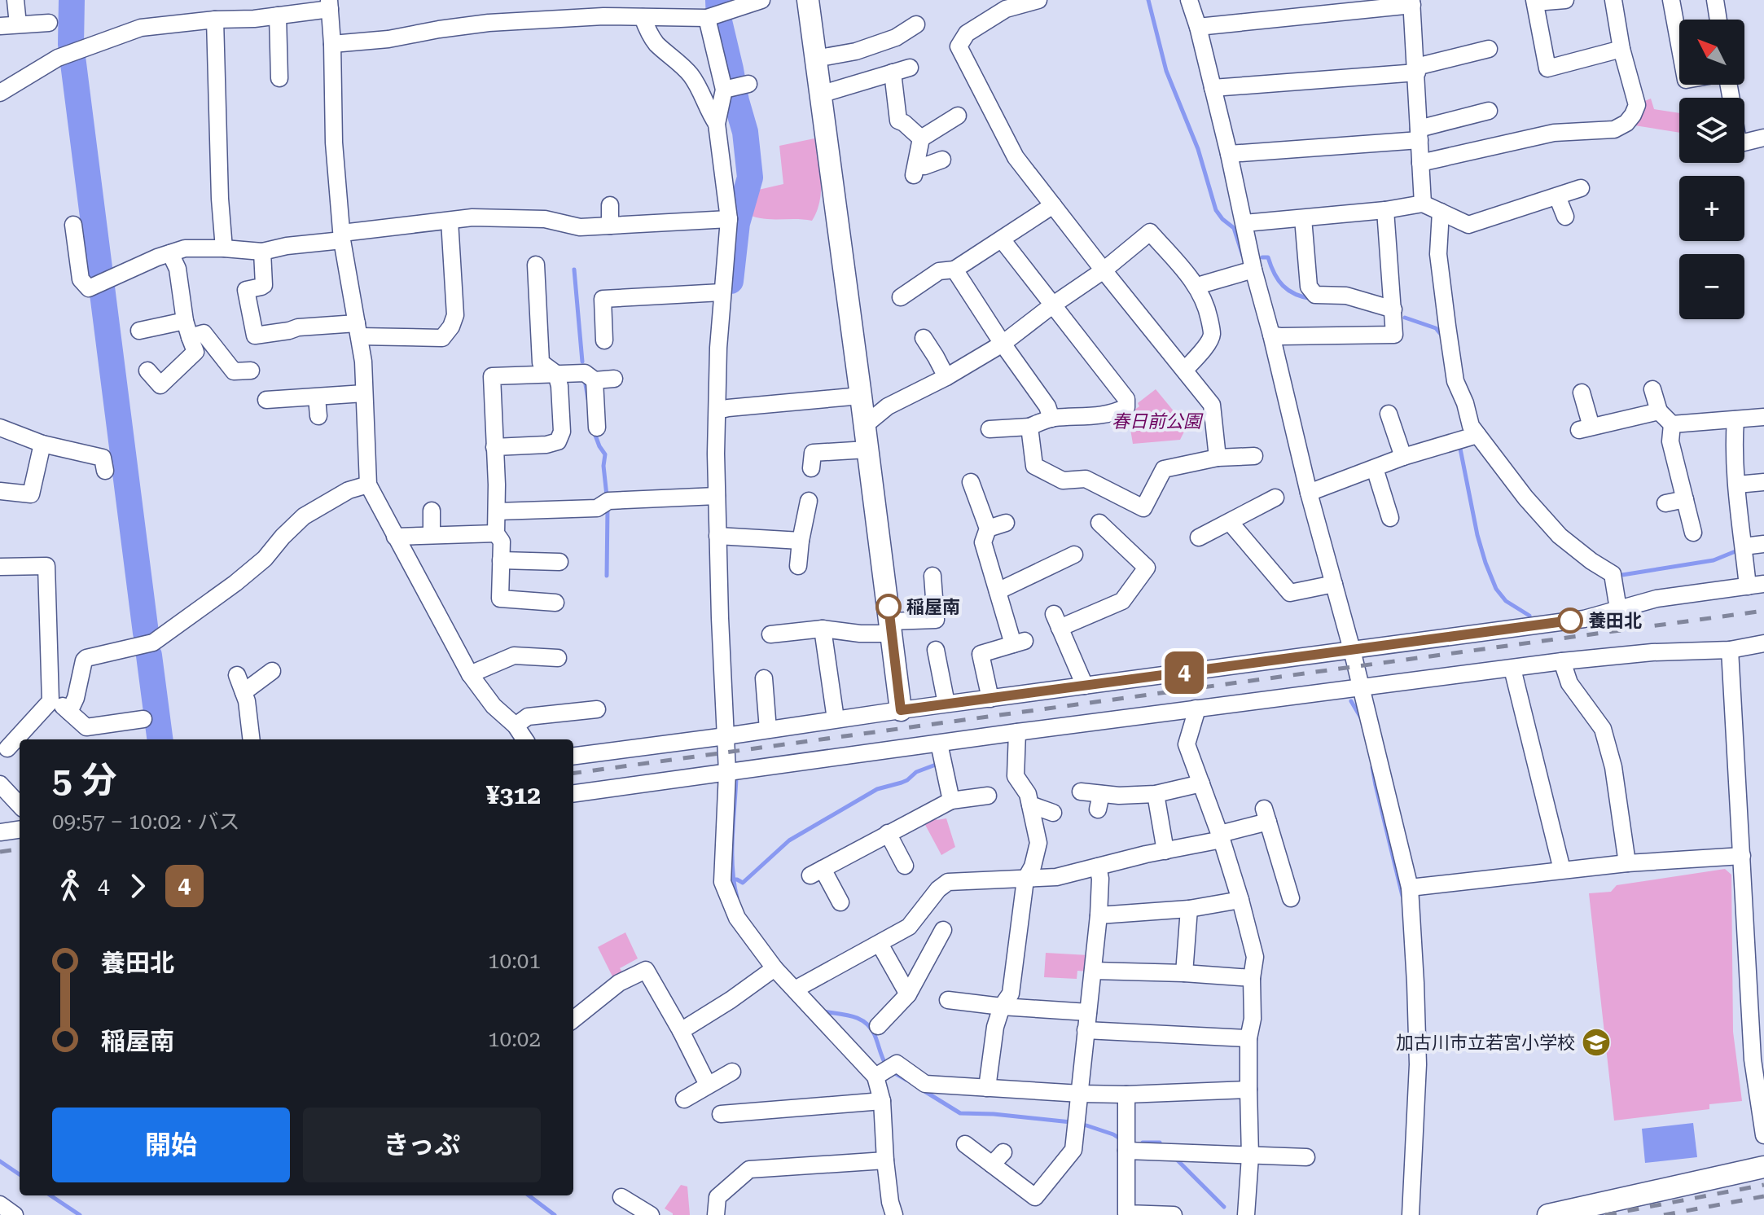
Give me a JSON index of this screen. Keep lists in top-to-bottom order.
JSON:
{
  "parks": ["春日前公園"],
  "places": {
    "other": ["稲屋南", "養田北"],
    "school or university": ["加古川市立若宮小学校"]
  },
  "lines": ["bus line 4"],
  "north": "top left",
  "page": {
    "on_map": "4",
    "map_buttons": ["+", "−"],
    "heading": ["5 分", "09:57 – 10:02 · バス", "¥312"],
    "legs": ["4", "4"],
    "list": [
      {
        "name": "養田北",
        "value": "10:01"
      },
      {
        "name": "稲屋南",
        "value": "10:02"
      }
    ],
    "buttons": ["開始", "きっぷ"]
  }
}
